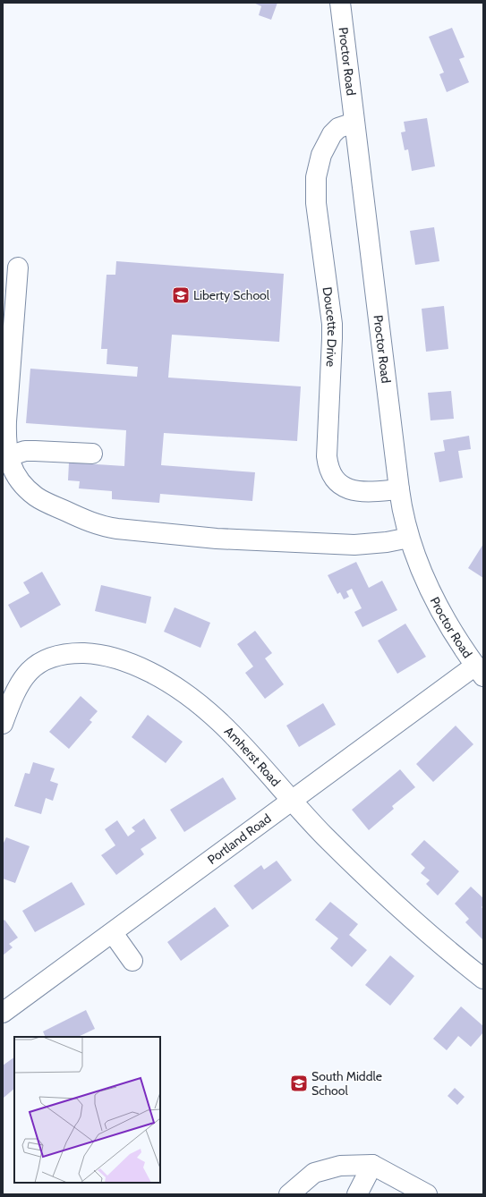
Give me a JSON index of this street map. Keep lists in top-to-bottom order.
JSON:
{
  "streets": {
    "street": [
      "Proctor Road",
      "Doucette Drive",
      "Amherst Road",
      "Portland Road"
    ]
  },
  "crossings": [
    ["Proctor Road", "Doucette Drive"],
    ["Proctor Road", "Portland Road"],
    ["Amherst Road", "Portland Road"]
  ],
  "places": {
    "school or university": ["Liberty School", "South Middle School"]
  }
}
